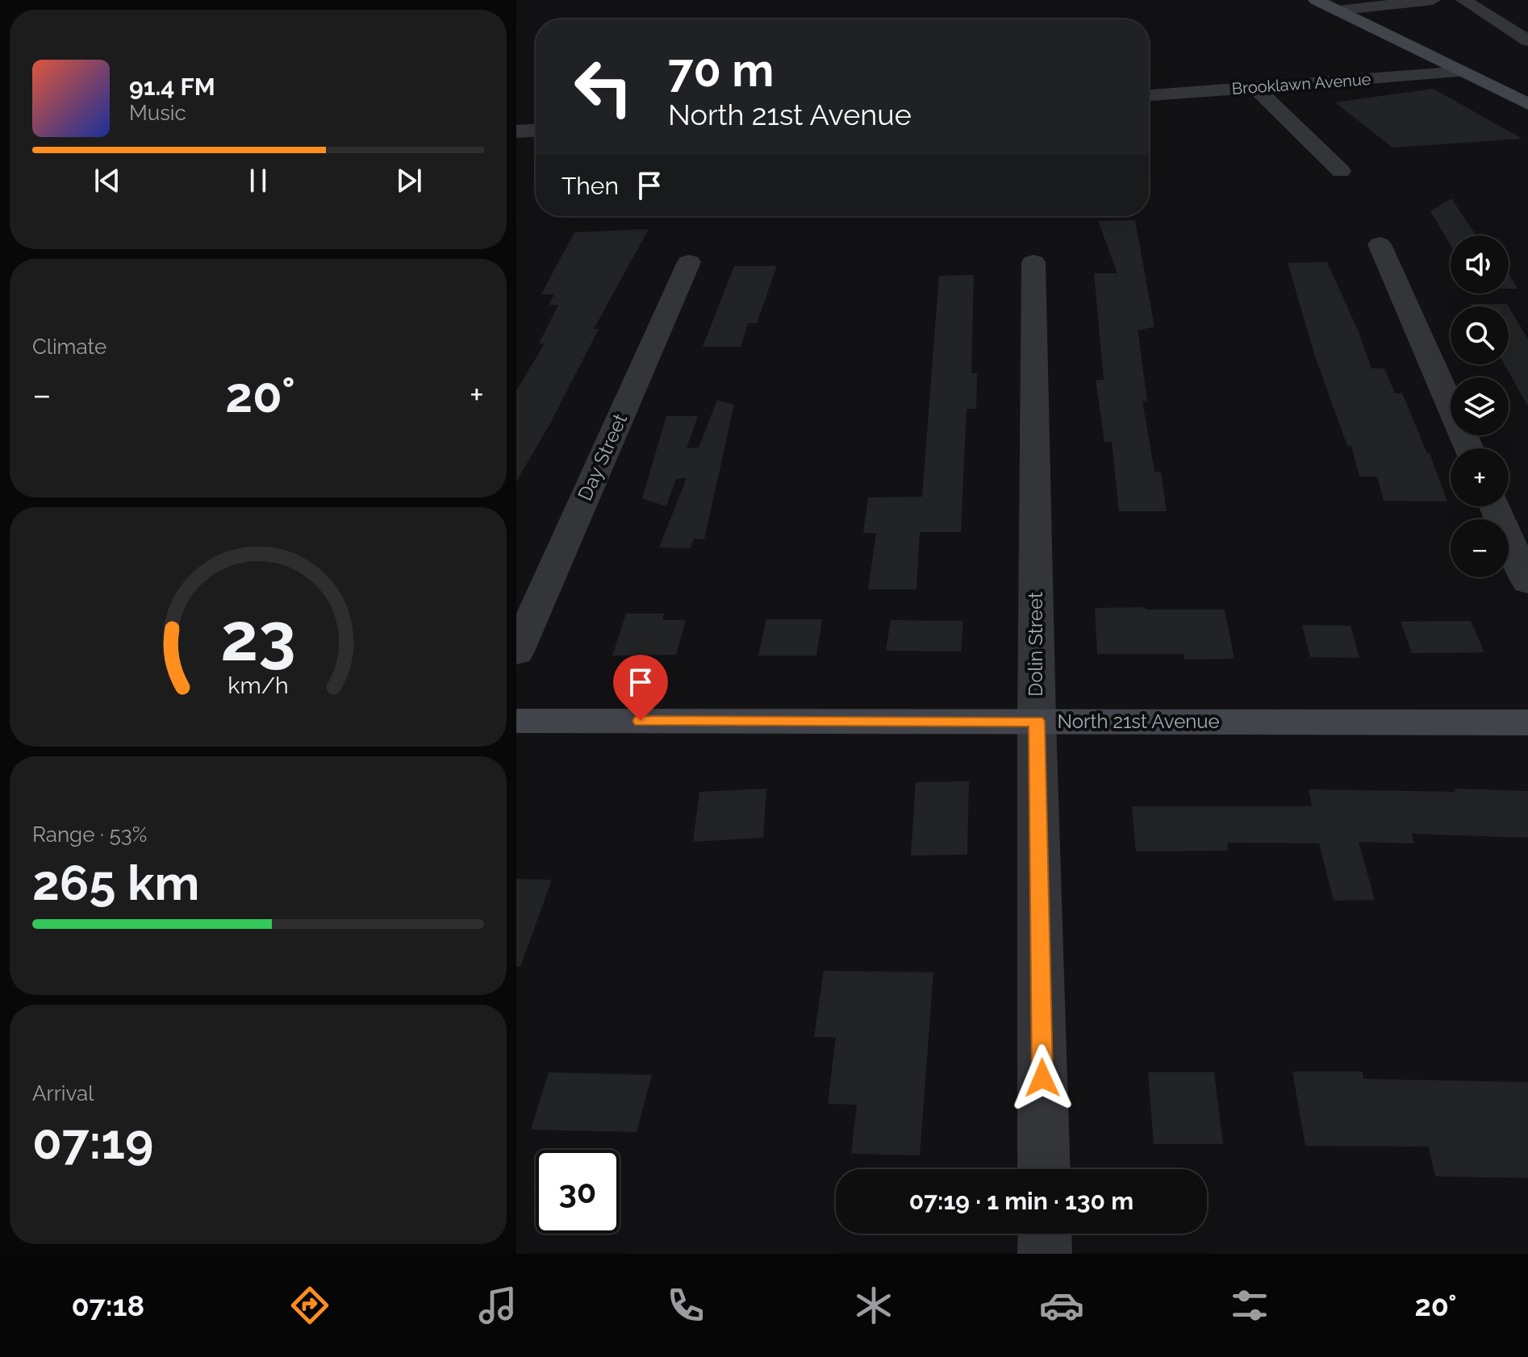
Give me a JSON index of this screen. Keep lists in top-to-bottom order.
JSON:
{
  "streets": {
    "street": [
      "Brooklawn Avenue",
      "Day Street",
      "Dolin Street",
      "North 21st Avenue"
    ]
  },
  "crossings": [
    ["Dolin Street", "North 21st Avenue"]
  ],
  "page": {
    "turn": ["70 m", "North 21st Avenue"],
    "song": ["91.4 FM", "Music"],
    "then": "Then",
    "map_buttons": ["+", "−"],
    "tile": [
      "Climate",
      ["Range · 53%", "265 km"],
      ["Arrival", "07:19"]
    ],
    "heat": ["−", "20°", "+"],
    "limit": "30",
    "trip": "07:19 · 1 min · 130 m",
    "tabs": ["07:18", "20°"],
    "gauge": ["23", "km/h"]
  }
}
